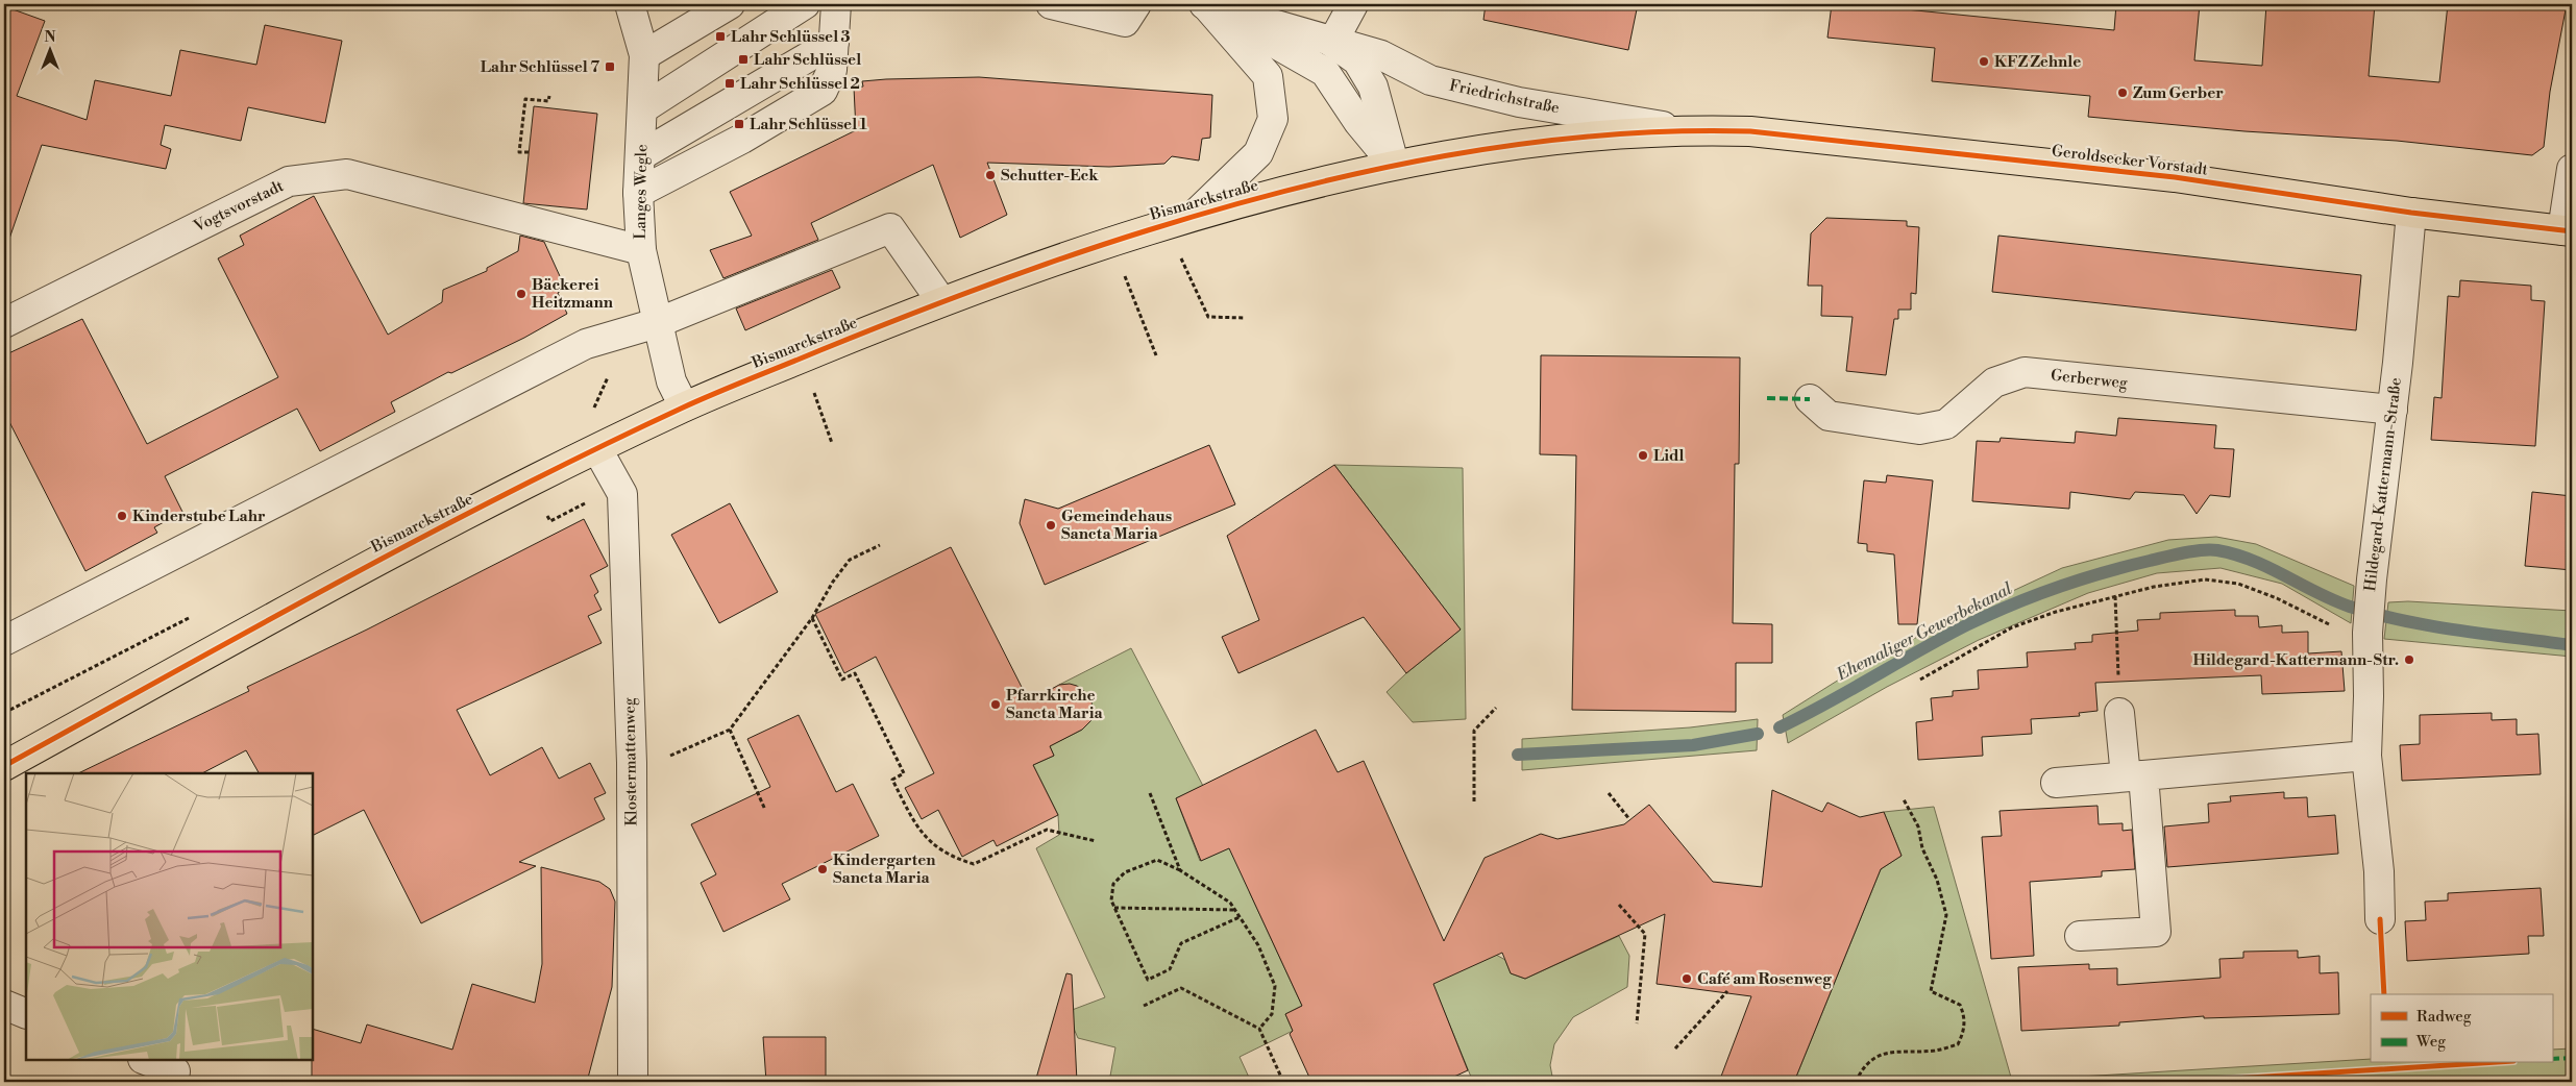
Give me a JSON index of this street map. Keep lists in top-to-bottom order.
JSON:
{
  "streets": {
    "main road": ["Geroldsecker Vorstadt", "Bismarckstraße"],
    "street": [
      "Friedrichstraße",
      "Langes Wegle",
      "Vogtsvorstadt",
      "Gerberweg",
      "Hildegard-Kattermann-Straße",
      "Klostermattenweg"
    ]
  },
  "crossings": [
    ["Friedrichstraße", "Geroldsecker Vorstadt"],
    ["Friedrichstraße", "Bismarckstraße"],
    ["Geroldsecker Vorstadt", "Bismarckstraße"],
    ["Geroldsecker Vorstadt", "Hildegard-Kattermann-Straße"],
    ["Langes Wegle", "Bismarckstraße"],
    ["Langes Wegle", "Vogtsvorstadt"],
    ["Bismarckstraße", "Klostermattenweg"],
    ["Gerberweg", "Hildegard-Kattermann-Straße"]
  ],
  "water": ["Ehemaliger Gewerbekanal"],
  "places": {
    "transit": [
      "Lahr Schlüssel 3",
      "Lahr Schlüssel",
      "Lahr Schlüssel 7",
      "Lahr Schlüssel 2",
      "Lahr Schlüssel 1"
    ],
    "other": [
      "KFZ Zehnle",
      "Zum Gerber",
      "Schutter-Eck",
      "Bäckerei Heitzmann",
      "Lidl",
      "Kinderstube Lahr",
      "Gemeindehaus Sancta Maria",
      "Hildegard-Kattermann-Str.",
      "Pfarrkirche Sancta Maria",
      "Kindergarten Sancta Maria",
      "Café am Rosenweg"
    ]
  },
  "legend": ["Radweg", "Weg"],
  "north": "top"
}
